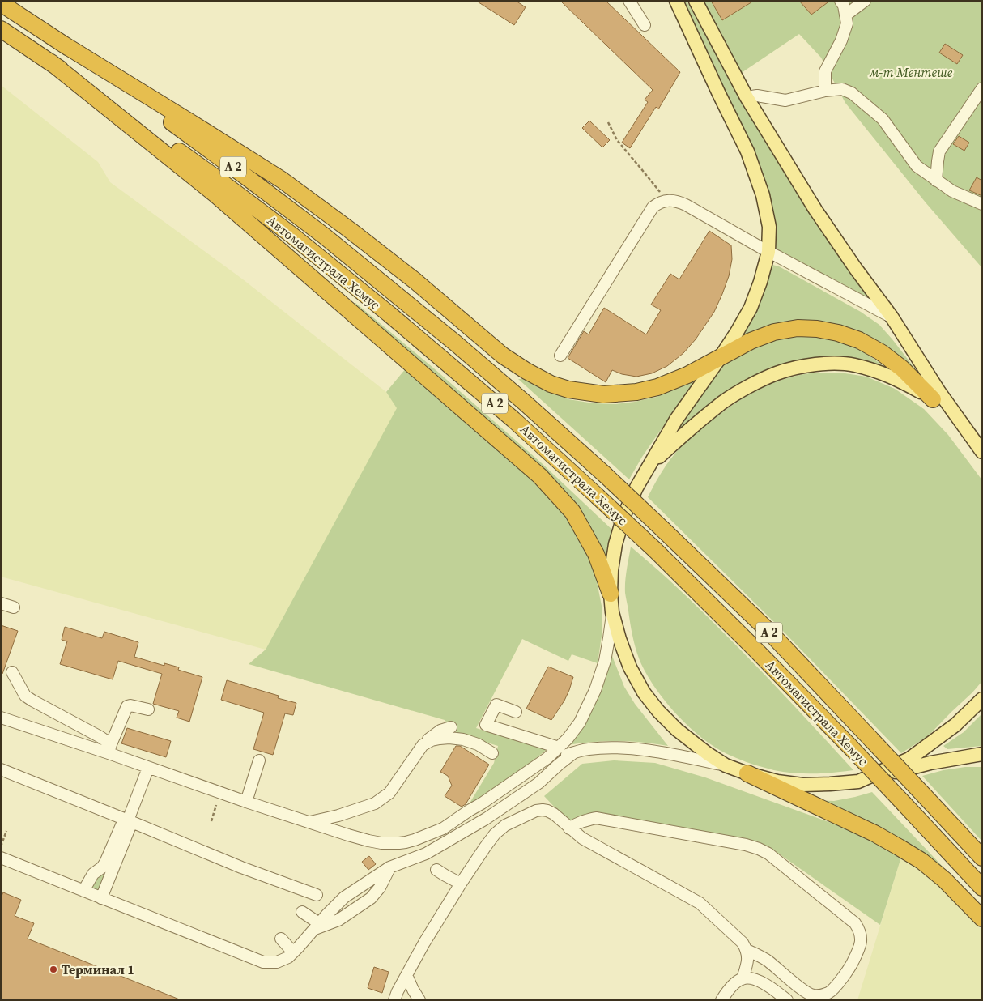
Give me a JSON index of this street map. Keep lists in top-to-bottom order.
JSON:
{
  "streets": {
    "highway": ["A 2", "Автомагистрала Хемус"]
  },
  "parks": ["м-т Ментeше"],
  "places": ["Терминал 1"]
}
